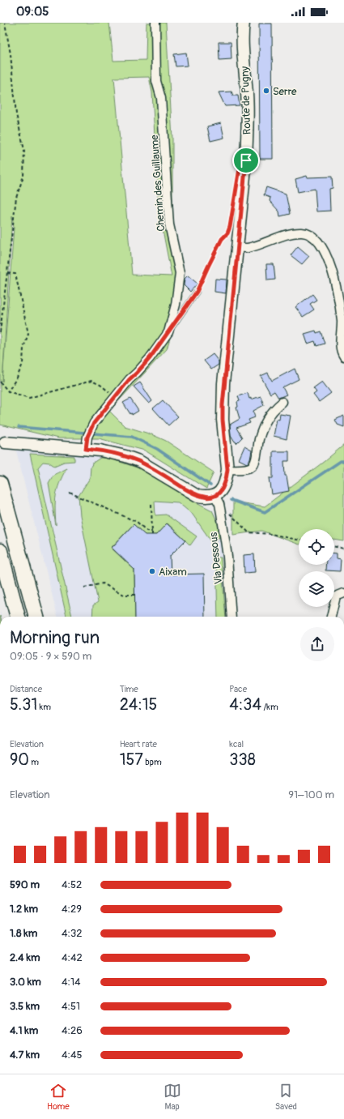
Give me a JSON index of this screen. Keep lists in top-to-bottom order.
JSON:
{
  "streets": {
    "street": ["Route de Pugny", "Chemin des Guillaume", "Via Dessous"]
  },
  "crossings": [
    ["Route de Pugny", "Via Dessous"]
  ],
  "places": ["Serre", "Aixam"],
  "page": {
    "status": "09:05",
    "heading": ["Morning run", "09:05 · 9 × 590 m"],
    "stats": [
      ["Distance", "5.31 km"],
      ["Time", "24:15"],
      ["Pace", "4:34 /km"],
      ["Elevation", "90 m"],
      ["Heart rate", "157 bpm"],
      ["kcal", "338"]
    ],
    "chart": ["Elevation", "91–100 m"],
    "list": [
      {
        "name": "590 m",
        "note": "4:52"
      },
      {
        "name": "1.2 km",
        "note": "4:29"
      },
      {
        "name": "1.8 km",
        "note": "4:32"
      },
      {
        "name": "2.4 km",
        "note": "4:42"
      },
      {
        "name": "3.0 km",
        "note": "4:14"
      },
      {
        "name": "3.5 km",
        "note": "4:51"
      },
      {
        "name": "4.1 km",
        "note": "4:26"
      },
      {
        "name": "4.7 km",
        "note": "4:45"
      }
    ],
    "tabs": ["Home", "Map", "Saved"]
  }
}
